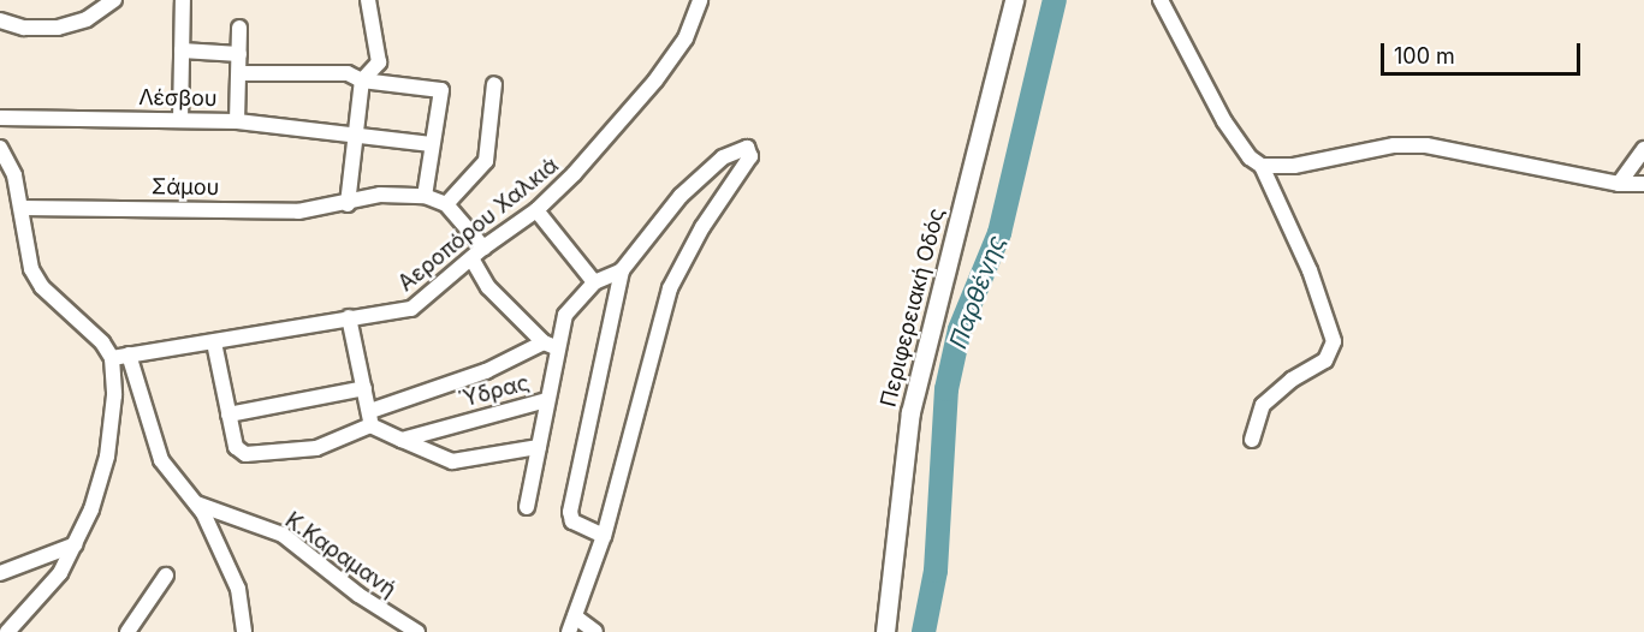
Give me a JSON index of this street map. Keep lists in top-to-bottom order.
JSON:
{
  "streets": {
    "main road": ["Περιφερειακή Οδός"],
    "street": [
      "Λέσβου",
      "Σάμου",
      "Αεροπόρου Χαλκιά",
      "Ύδρας",
      "Κ.Καραμανή"
    ]
  },
  "water": ["Παρθένης"],
  "scale_bar": "100 m"
}
